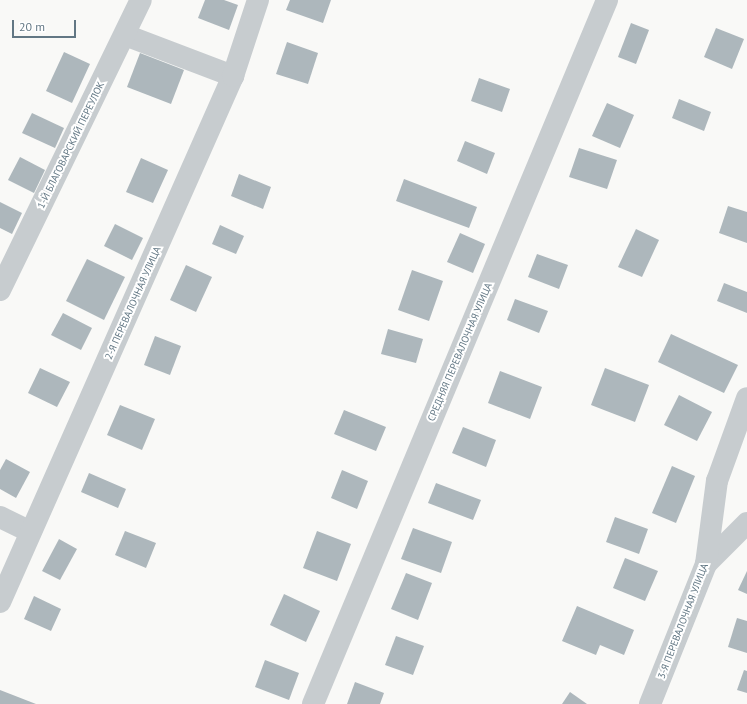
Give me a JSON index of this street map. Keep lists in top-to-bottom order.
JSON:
{
  "streets": {
    "street": [
      "1-Й БЛАГОВАРСКИЙ ПЕРЕУЛОК",
      "2-Я ПЕРЕВАЛОЧНАЯ УЛИЦА",
      "СРЕДНЯЯ ПЕРЕВАЛОЧНАЯ УЛИЦА",
      "3-Я ПЕРЕВАЛОЧНАЯ УЛИЦА"
    ]
  },
  "scale_bar": "20 m"
}
